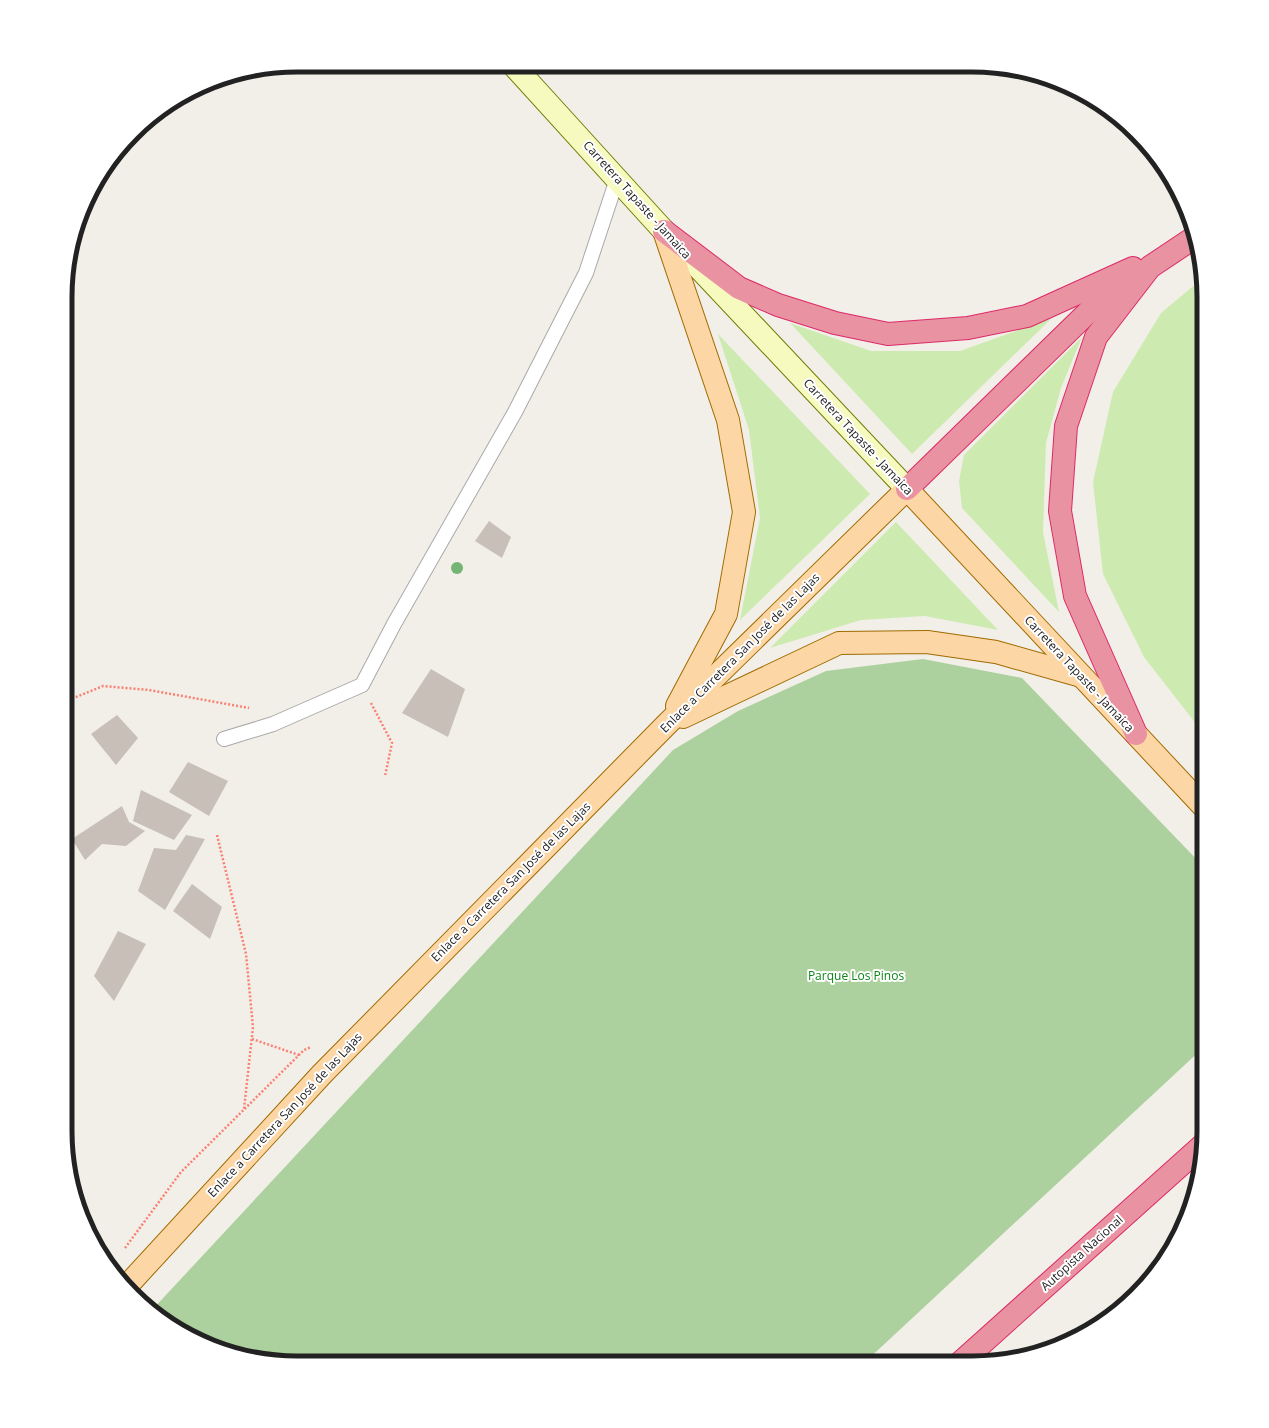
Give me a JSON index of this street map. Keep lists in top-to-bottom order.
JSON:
{
  "streets": {
    "highway": ["Autopista Nacional"],
    "main road": ["Carretera Tapaste - Jamaica", "Enlace a Carretera San José de las Lajas"]
  },
  "crossings": [
    ["Carretera Tapaste - Jamaica", "Enlace a Carretera San José de las Lajas"]
  ],
  "parks": ["Parque Los Pinos"]
}
